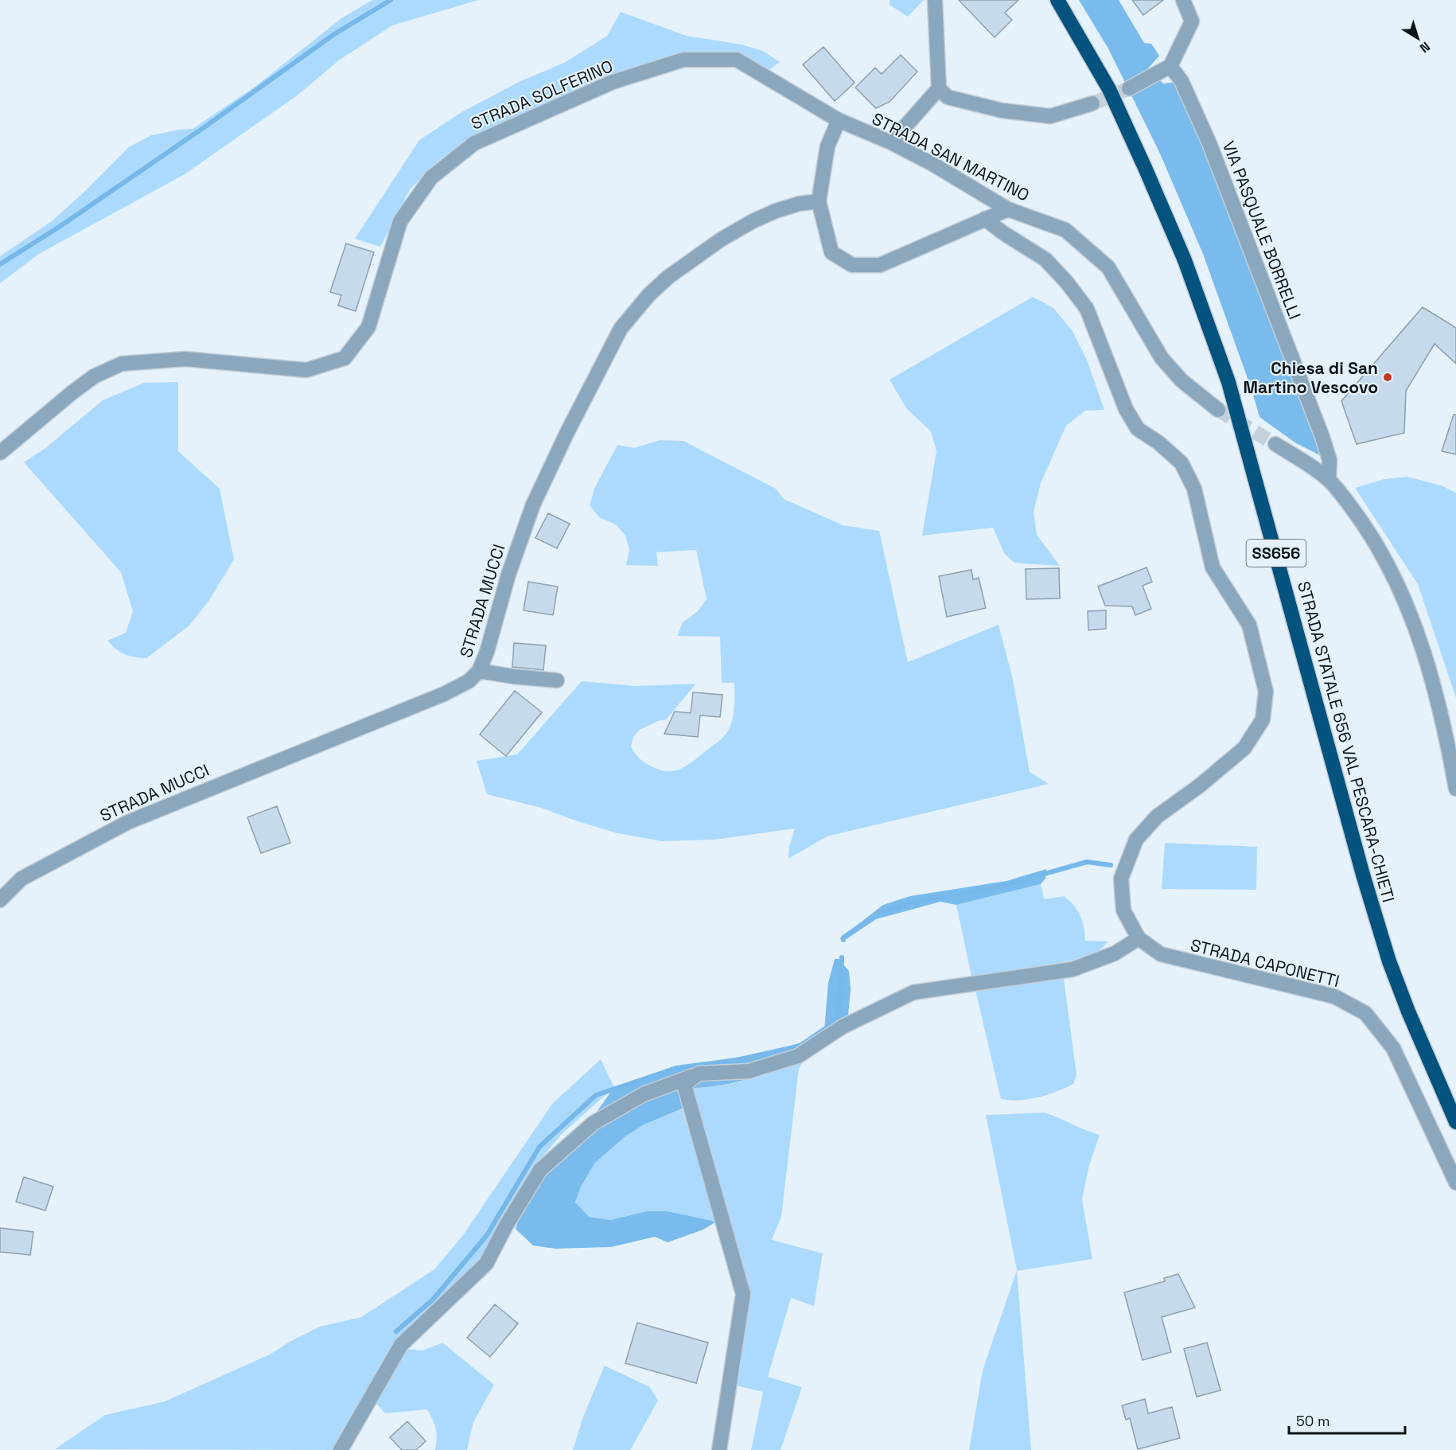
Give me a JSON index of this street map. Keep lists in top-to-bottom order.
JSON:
{
  "streets": {
    "highway": ["SS656", "STRADA STATALE 656 VAL PESCARA-CHIETI"],
    "street": [
      "STRADA SOLFERINO",
      "STRADA SAN MARTINO",
      "VIA PASQUALE BORRELLI",
      "STRADA MUCCI",
      "STRADA CAPONETTI"
    ]
  },
  "crossings": [
    ["STRADA SOLFERINO", "STRADA SAN MARTINO"]
  ],
  "places": ["Chiesa di San Martino Vescovo"],
  "scale_bar": "50 m",
  "north": "bottom right"
}
